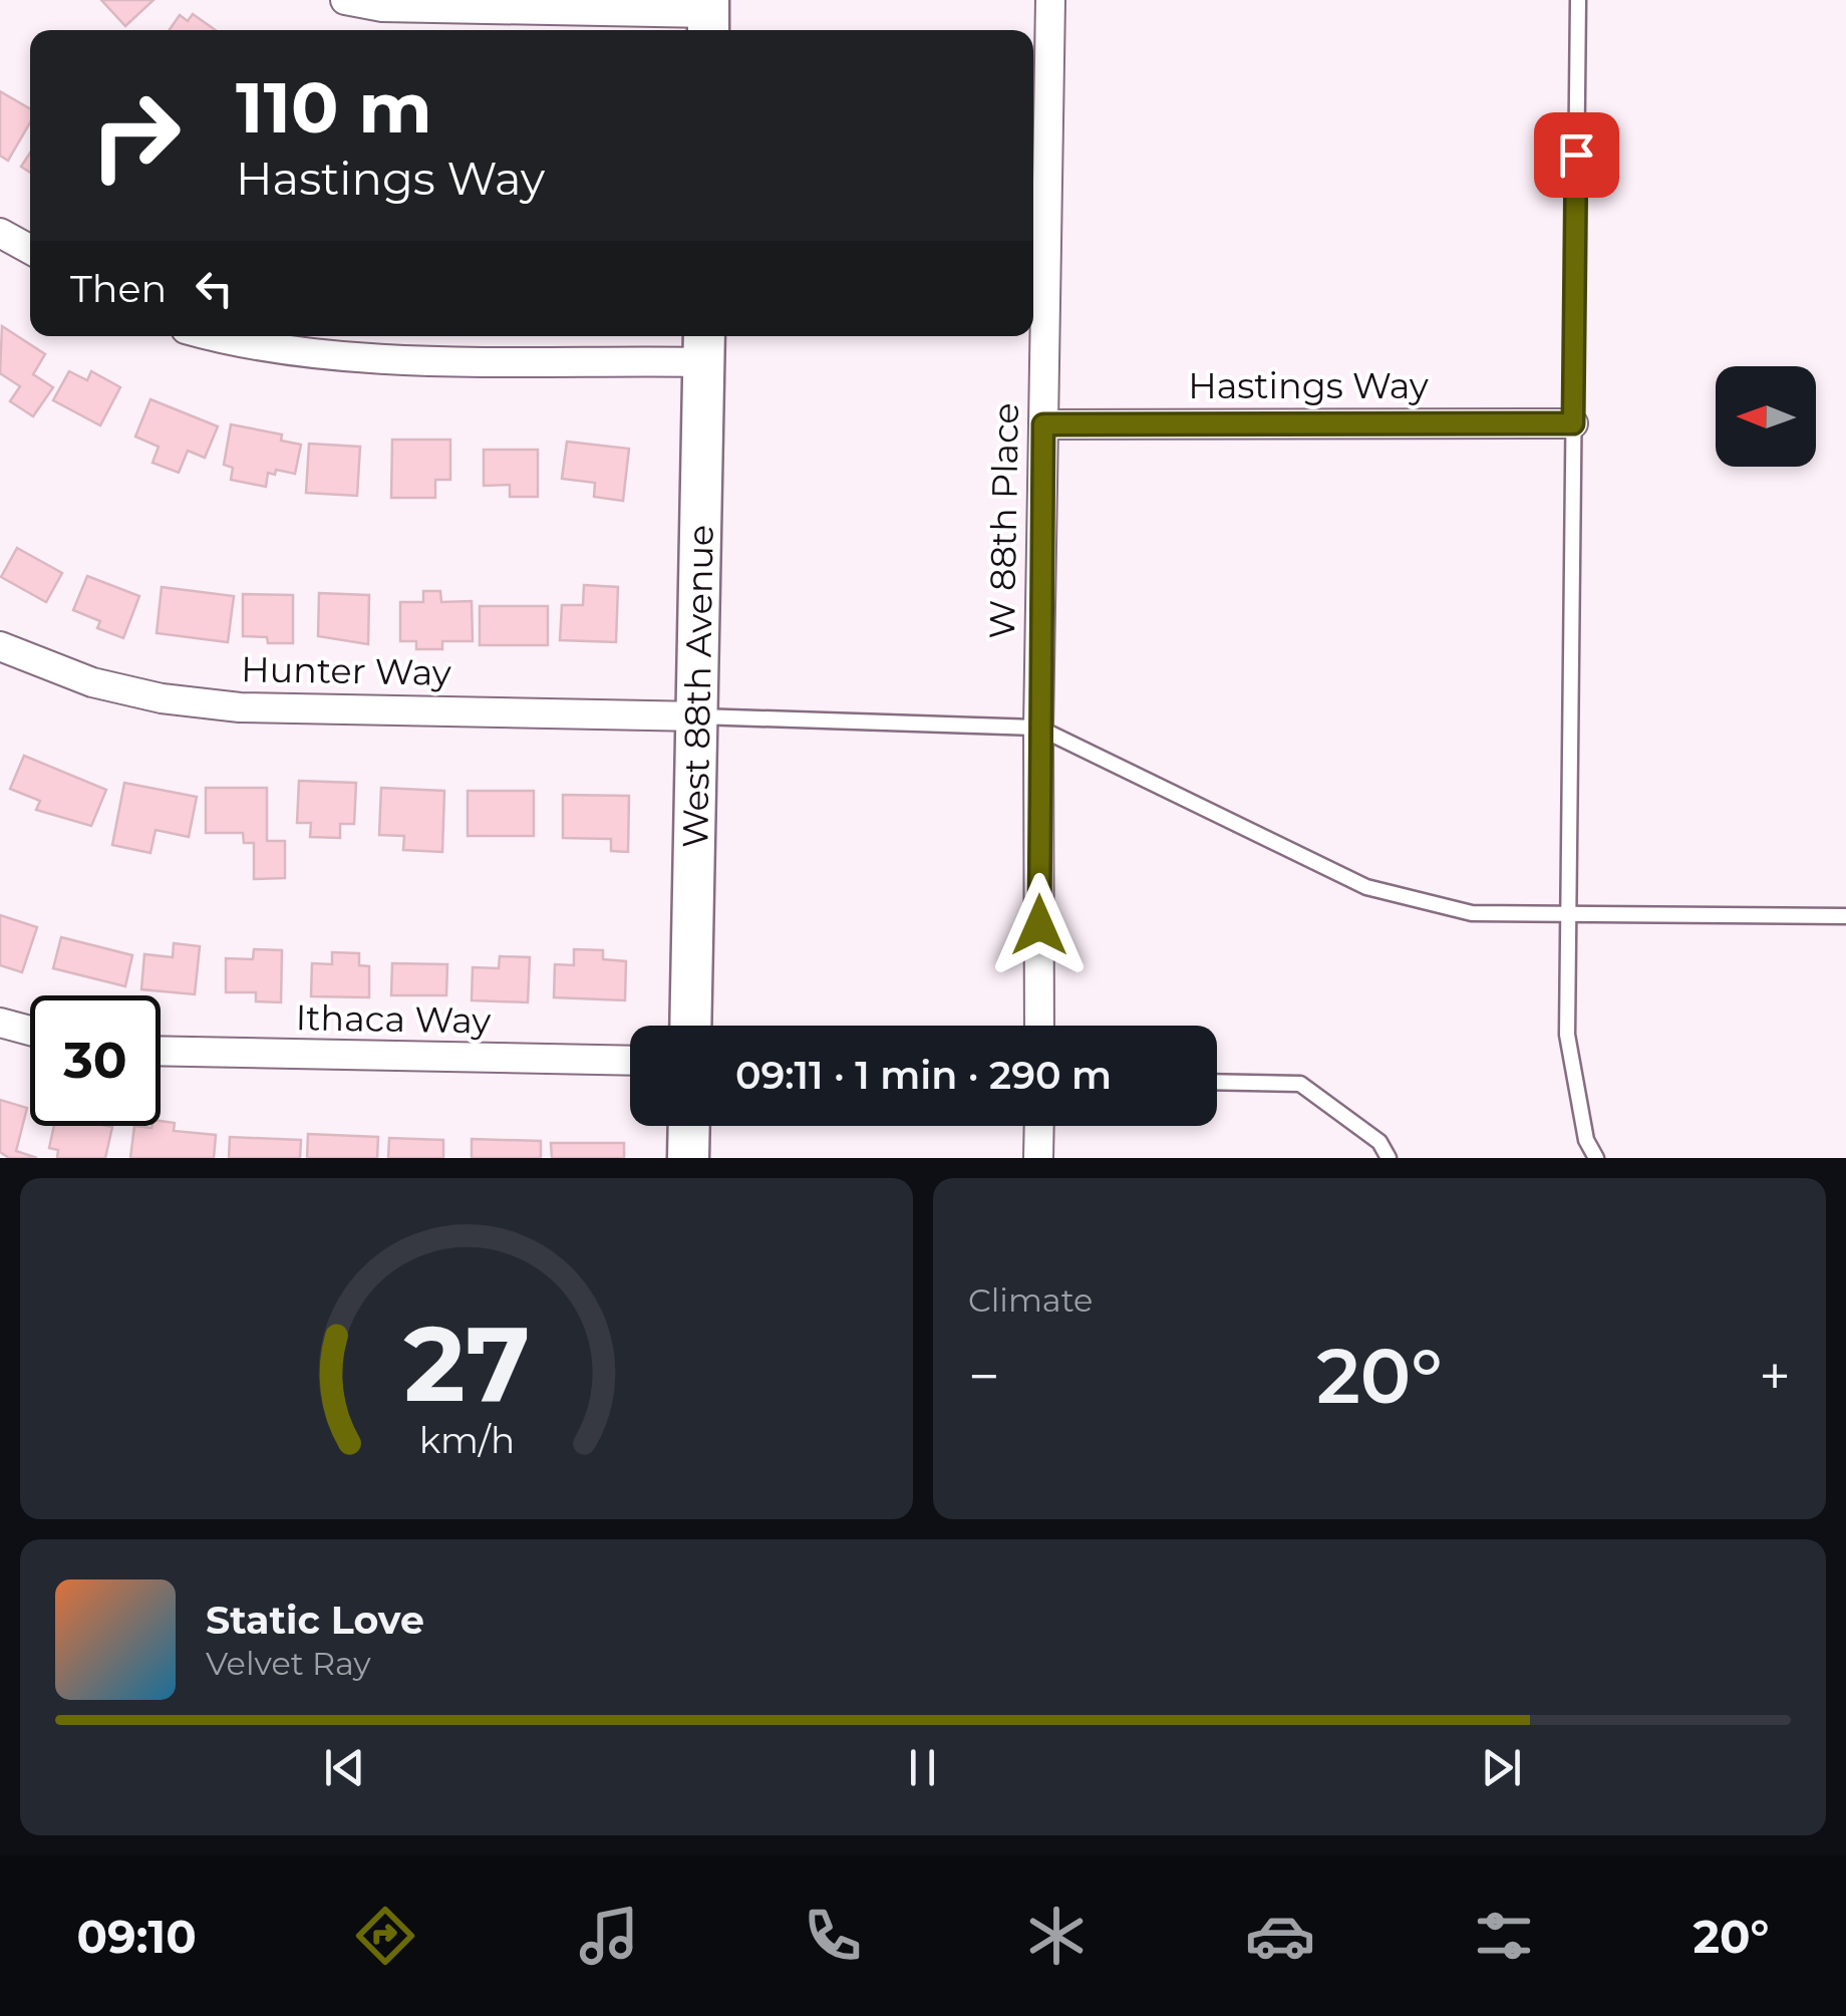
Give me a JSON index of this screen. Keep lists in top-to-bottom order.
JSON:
{
  "streets": {
    "street": [
      "Hastings Way",
      "W 88th Place",
      "Hunter Way",
      "West 88th Avenue",
      "Ithaca Way"
    ]
  },
  "crossings": [
    ["Hastings Way", "W 88th Place"],
    ["Hunter Way", "West 88th Avenue"]
  ],
  "north": "left",
  "page": {
    "turn": ["110 m", "Hastings Way"],
    "then": "Then",
    "limit": "30",
    "trip": "09:11 · 1 min · 290 m",
    "tile": "Climate",
    "heat": ["−", "20°", "+"],
    "song": ["Static Love", "Velvet Ray"],
    "tabs": ["09:10", "20°"],
    "gauge": ["27", "km/h"]
  }
}
